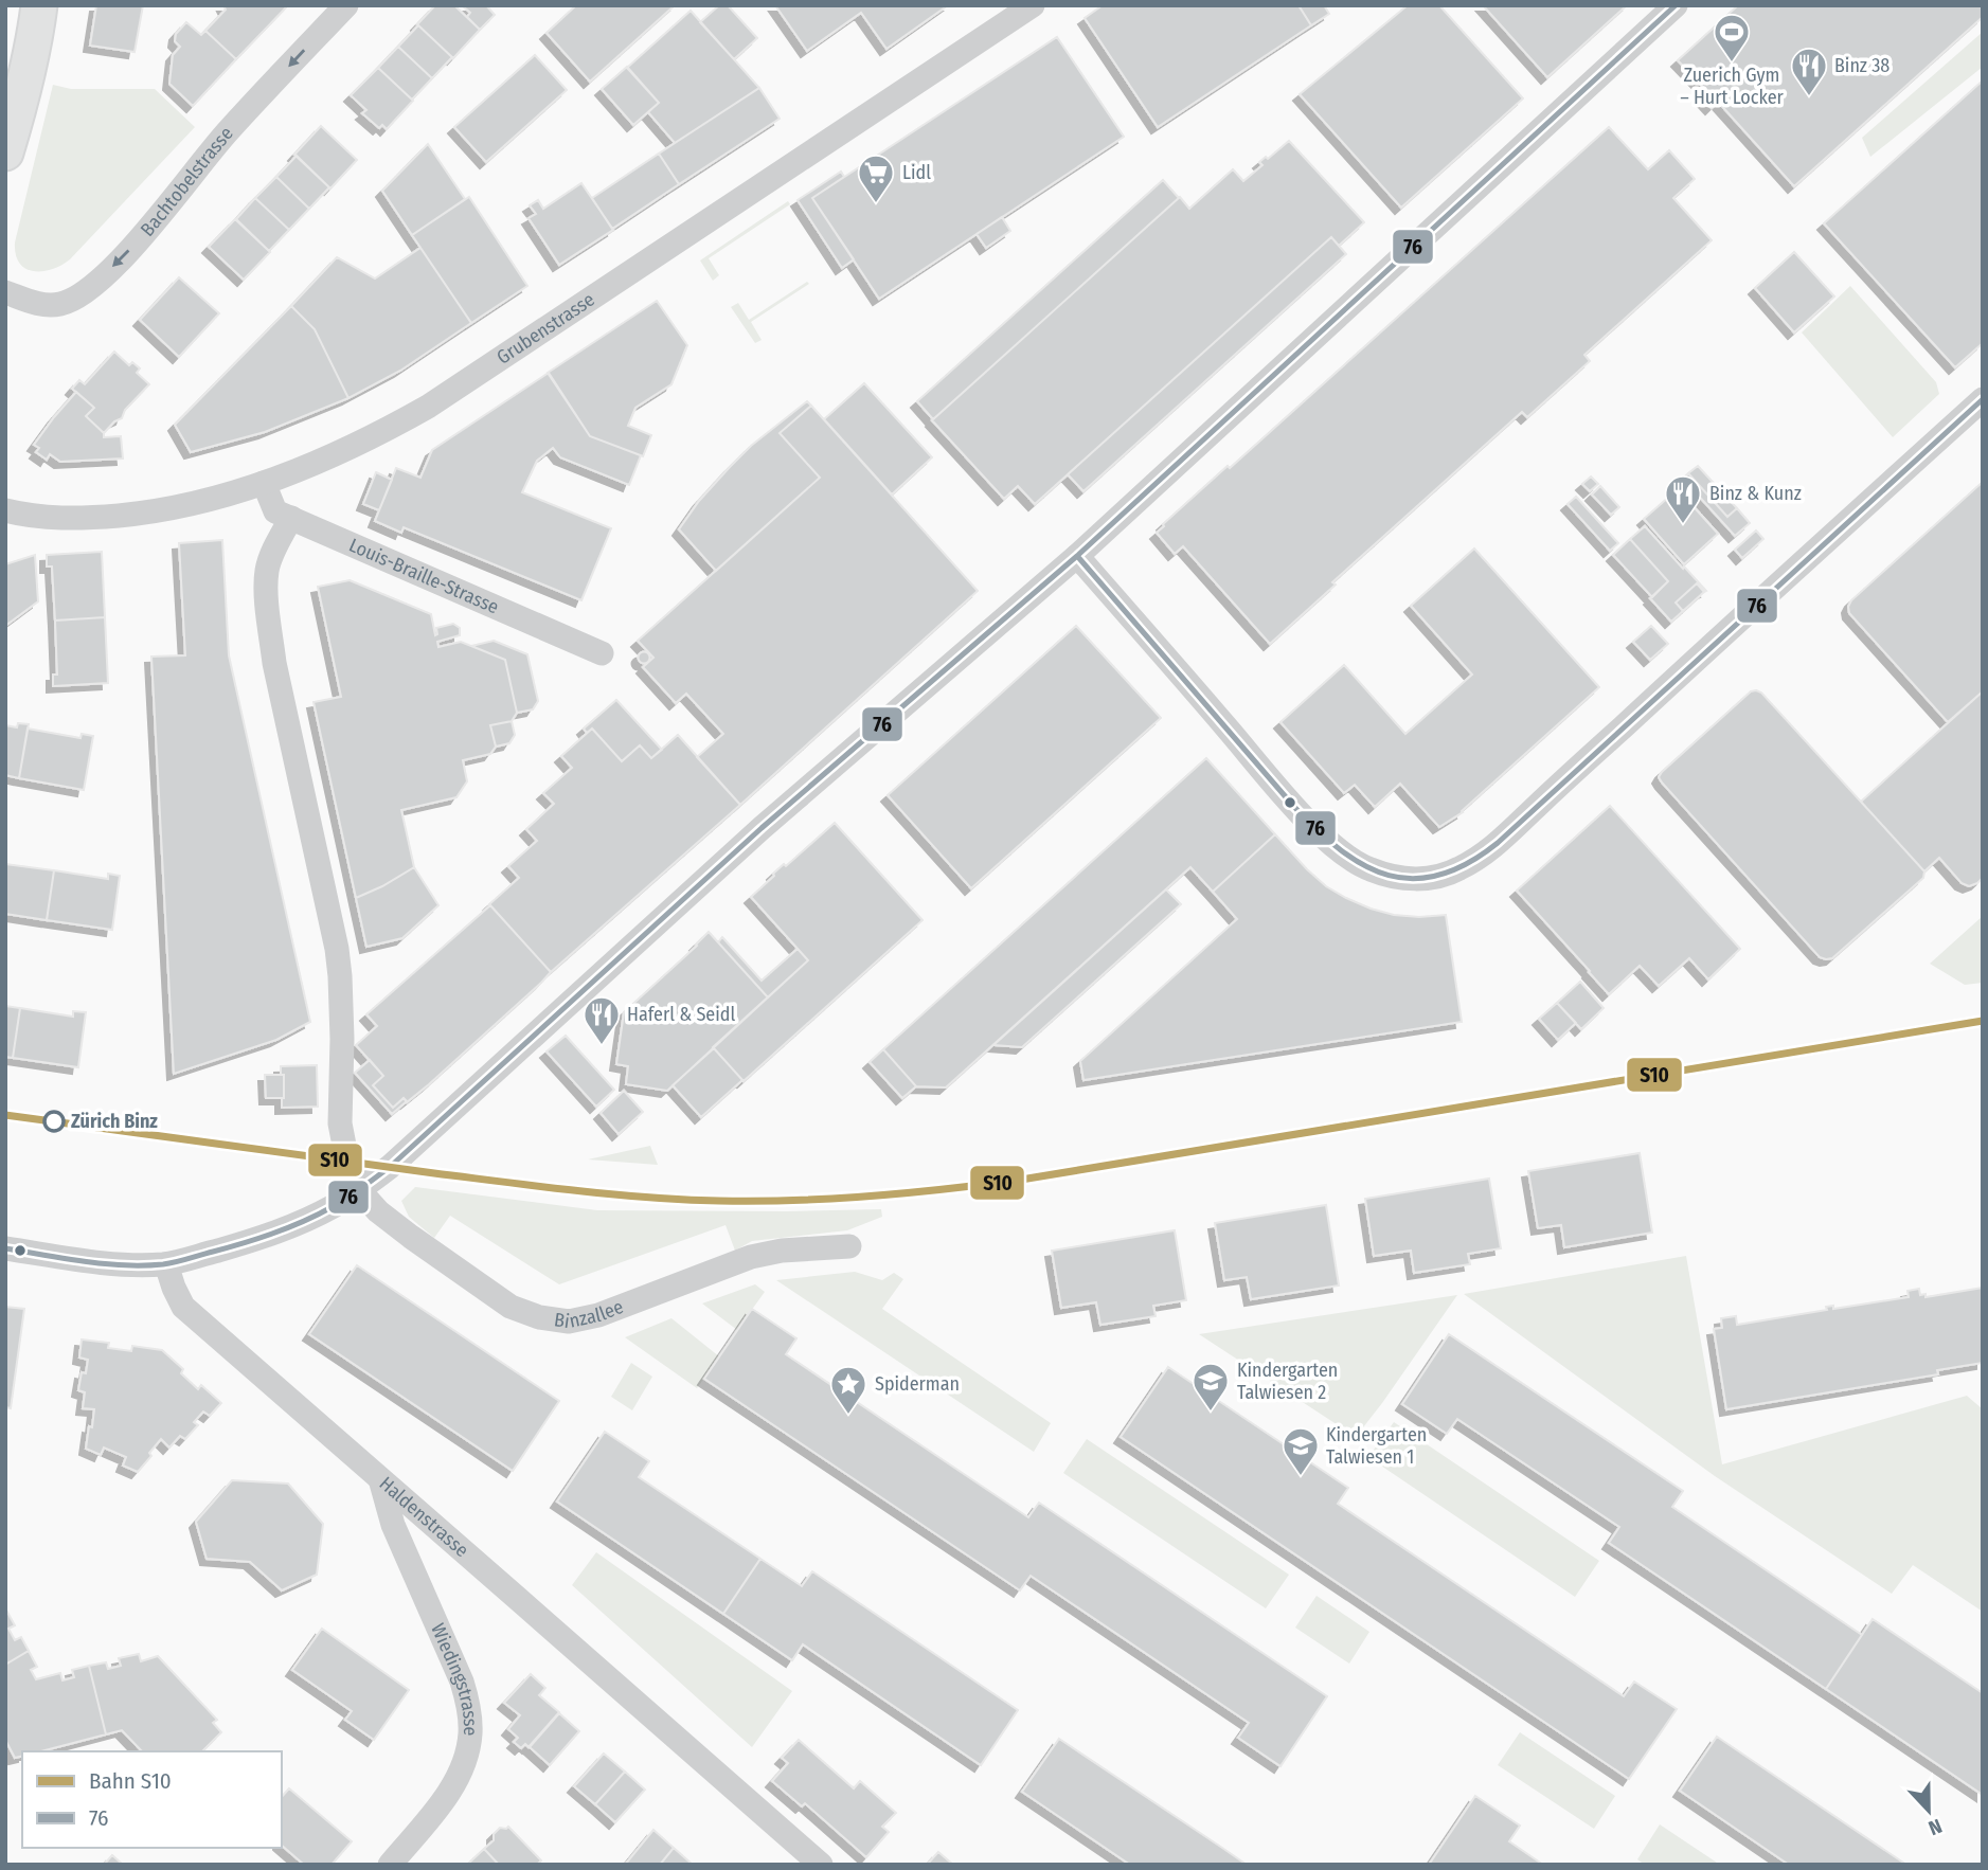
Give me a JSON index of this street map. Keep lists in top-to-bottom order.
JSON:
{
  "streets": {
    "street": [
      "Bachtobelstrasse",
      "Grubenstrasse",
      "Louis-Braille-Strasse",
      "Binzallee",
      "Haldenstrasse",
      "Wiedingstrasse"
    ]
  },
  "crossings": [
    ["Grubenstrasse", "Louis-Braille-Strasse"],
    ["Haldenstrasse", "Wiedingstrasse"]
  ],
  "one_way": ["Bachtobelstrasse"],
  "places": {
    "sports": ["Zuerich Gym – Hurt Locker"],
    "restaurant": ["Binz 38", "Binz & Kunz", "Haferl & Seidl"],
    "supermarket": ["Lidl"],
    "other": ["Zürich Binz"],
    "school or university": ["Kindergarten Talwiesen 2", "Kindergarten Talwiesen 1"],
    "place": ["Spiderman"]
  },
  "lines": ["transit line 76", "rail line S10"],
  "legend": ["Bahn S10", "76"],
  "north": "bottom"
}
